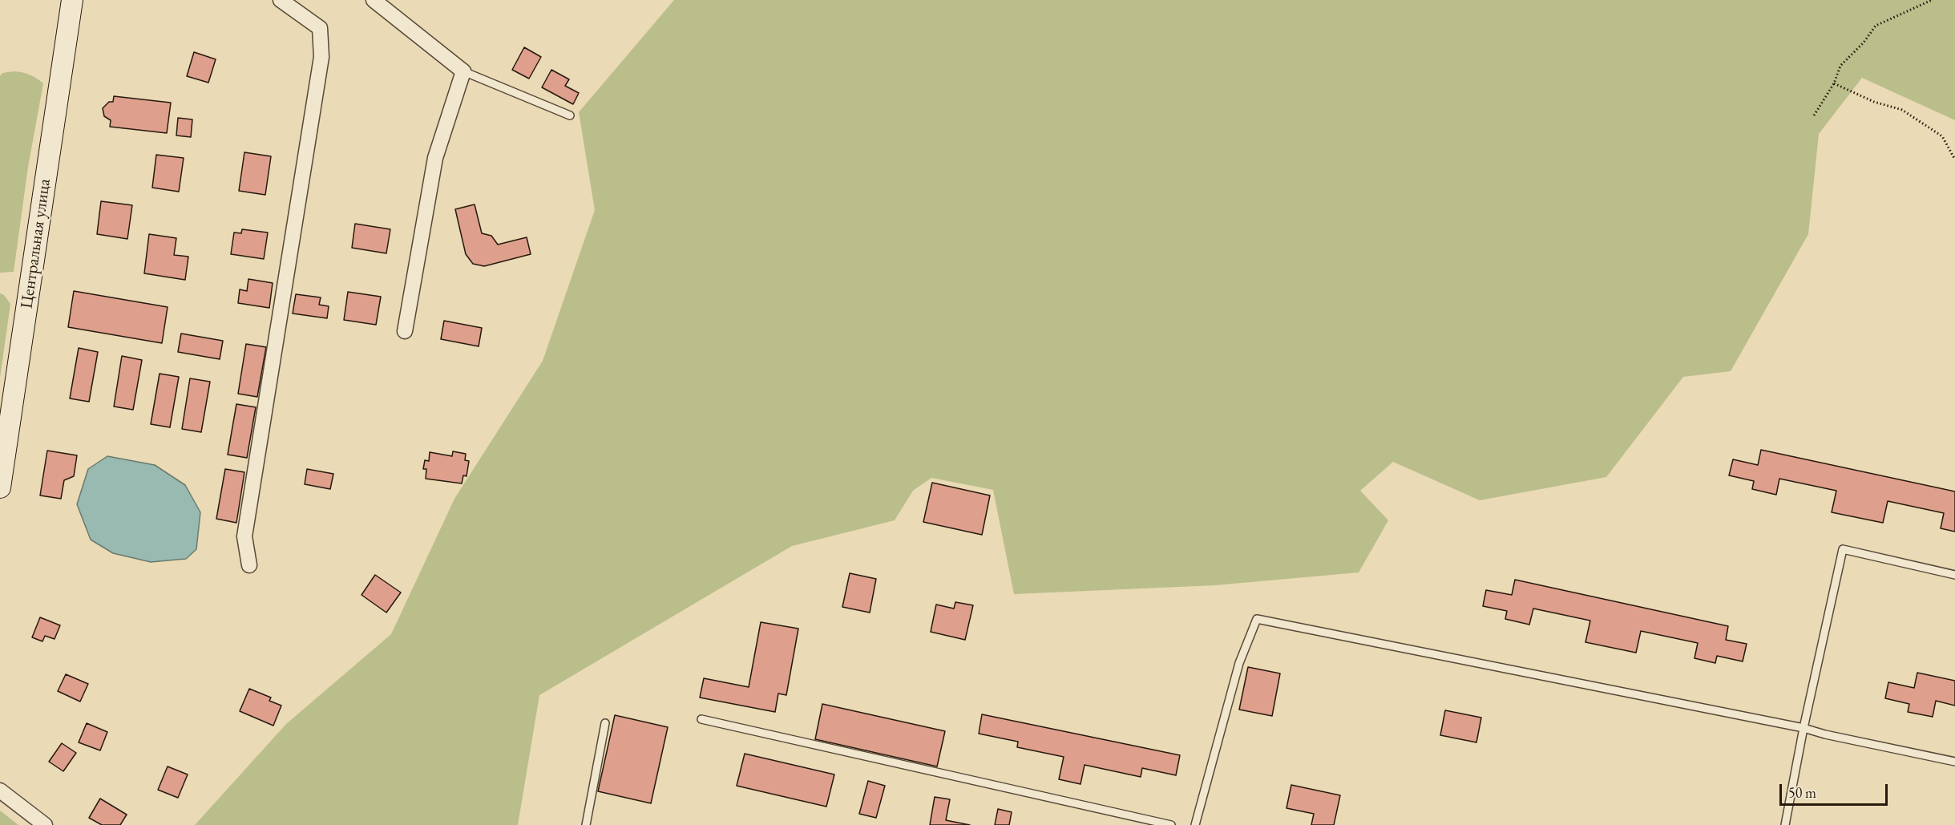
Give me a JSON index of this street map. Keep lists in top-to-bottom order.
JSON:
{
  "streets": {
    "main road": ["Центральная улица"]
  },
  "scale_bar": "50 m"
}
